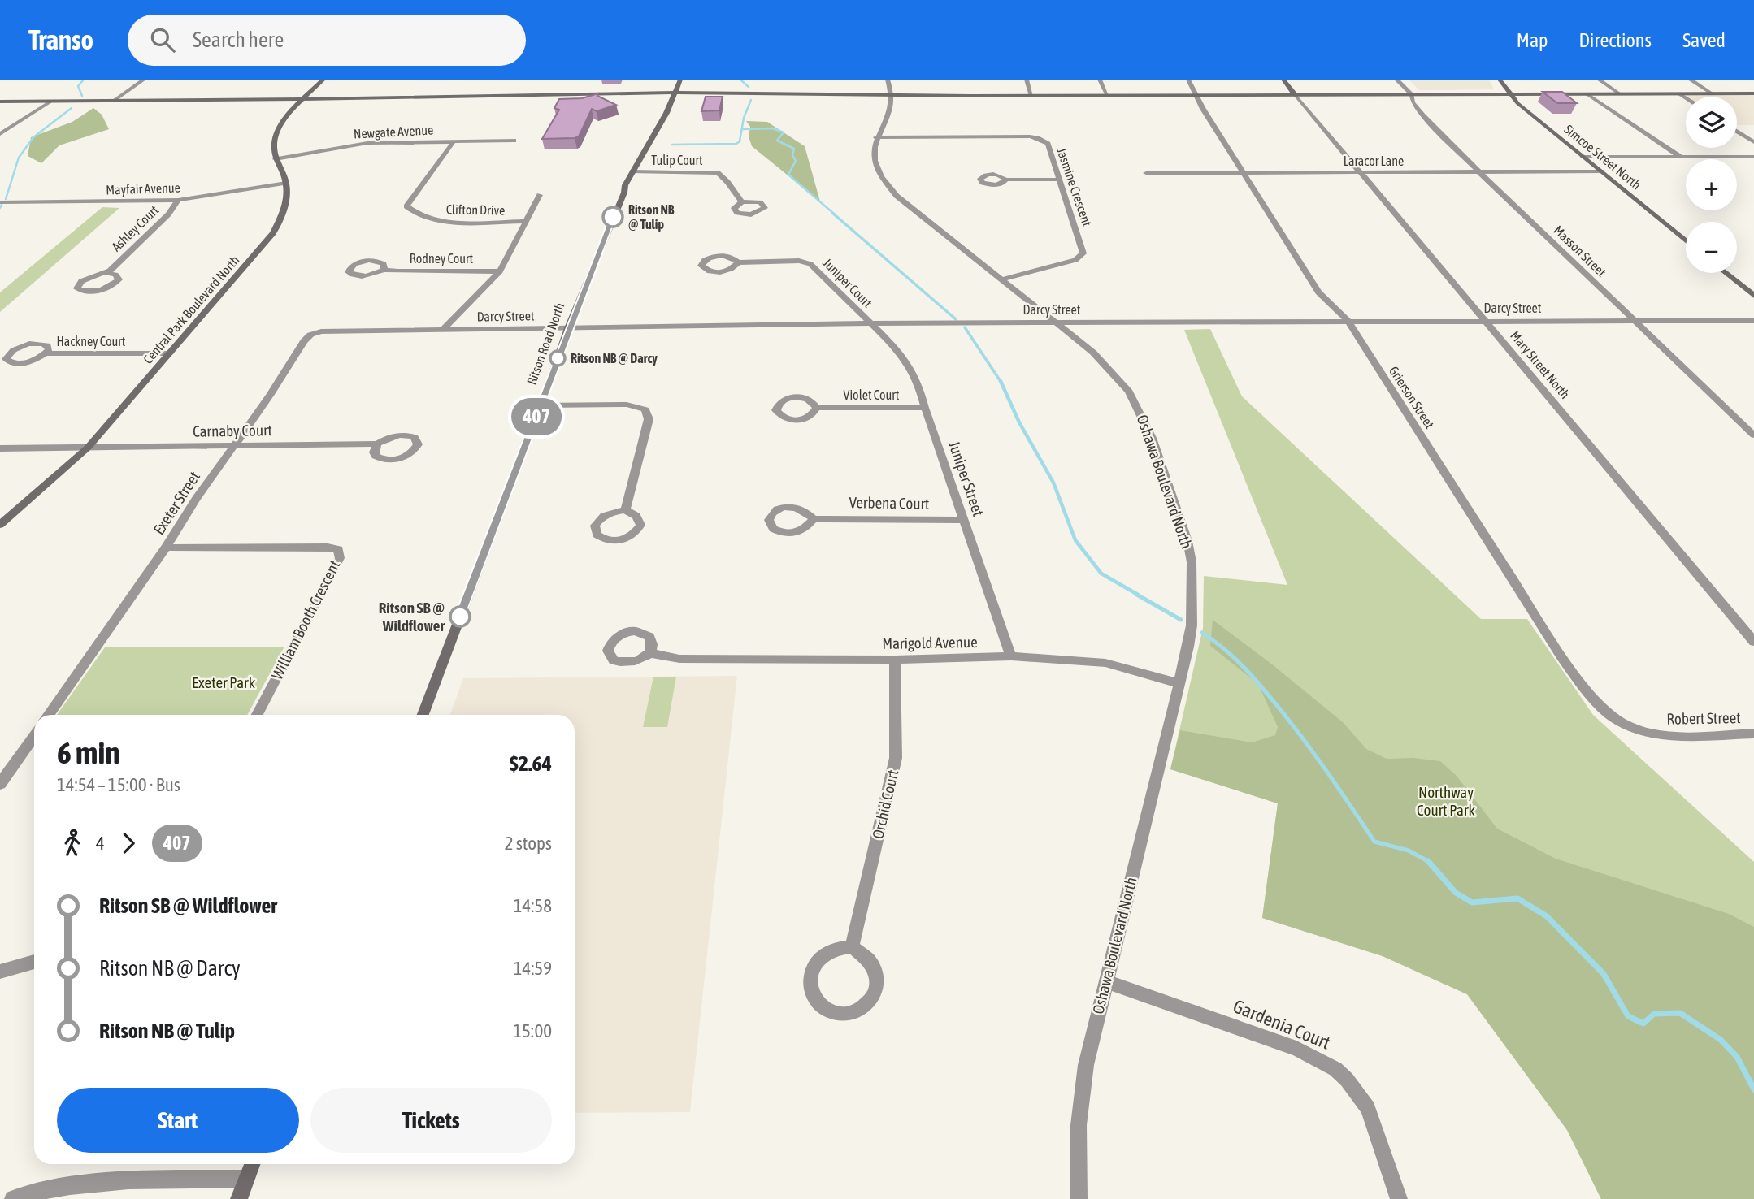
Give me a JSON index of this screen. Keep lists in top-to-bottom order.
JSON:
{
  "streets": {
    "main road": [
      "Simcoe Street North",
      "Central Park Boulevard North",
      "Ritson Road North",
      "Mary Street North"
    ],
    "street": [
      "Newgate Avenue",
      "Tulip Court",
      "Laracor Lane",
      "Jasmine Crescent",
      "Mayfair Avenue",
      "Clifton Drive",
      "Ashley Court",
      "Masson Street",
      "Rodney Court",
      "Juniper Court",
      "Darcy Street",
      "Hackney Court",
      "Violet Court",
      "Grierson Street",
      "Carnaby Court",
      "Juniper Street",
      "Oshawa Boulevard North",
      "Exeter Street",
      "Verbena Court",
      "William Booth Crescent",
      "Marigold Avenue",
      "Robert Street",
      "Orchid Court",
      "Gardenia Court"
    ]
  },
  "crossings": [
    ["Newgate Avenue", "Clifton Drive"],
    ["Newgate Avenue", "Central Park Boulevard North"],
    ["Simcoe Street North", "Laracor Lane"],
    ["Tulip Court", "Ritson Road North"],
    ["Laracor Lane", "Masson Street"],
    ["Laracor Lane", "Mary Street North"],
    ["Laracor Lane", "Grierson Street"],
    ["Jasmine Crescent", "Oshawa Boulevard North"],
    ["Mayfair Avenue", "Ashley Court"],
    ["Mayfair Avenue", "Central Park Boulevard North"],
    ["Masson Street", "Darcy Street"],
    ["Juniper Court", "Darcy Street"],
    ["Juniper Court", "Juniper Street"],
    ["Darcy Street", "Ritson Road North"],
    ["Darcy Street", "Mary Street North"],
    ["Darcy Street", "Grierson Street"],
    ["Darcy Street", "Juniper Street"],
    ["Darcy Street", "Oshawa Boulevard North"],
    ["Darcy Street", "Exeter Street"],
    ["Central Park Boulevard North", "Hackney Court"],
    ["Central Park Boulevard North", "Carnaby Court"],
    ["Violet Court", "Juniper Street"],
    ["Grierson Street", "Robert Street"],
    ["Carnaby Court", "Exeter Street"],
    ["Juniper Street", "Verbena Court"],
    ["Juniper Street", "Marigold Avenue"],
    ["Oshawa Boulevard North", "Marigold Avenue"],
    ["Oshawa Boulevard North", "Gardenia Court"],
    ["Exeter Street", "William Booth Crescent"],
    ["Marigold Avenue", "Orchid Court"]
  ],
  "parks": ["Exeter Park", "Northway Court Park"],
  "places": ["Ritson NB @ Tulip", "Ritson NB @ Darcy", "Ritson SB @ Wildflower"],
  "lines": ["bus line 407"],
  "page": {
    "header": "Transo",
    "search": "Search here",
    "nav": ["Map", "Directions", "Saved"],
    "on_map": "407",
    "map_buttons": ["+", "−"],
    "heading": ["6 min", "14:54 – 15:00 · Bus", "$2.64"],
    "legs": ["4", "407", "2 stops"],
    "list": [
      {
        "name": "Ritson SB @ Wildflower",
        "value": "14:58"
      },
      {
        "name": "Ritson NB @ Darcy",
        "value": "14:59"
      },
      {
        "name": "Ritson NB @ Tulip",
        "value": "15:00"
      }
    ],
    "buttons": ["Start", "Tickets"]
  }
}
